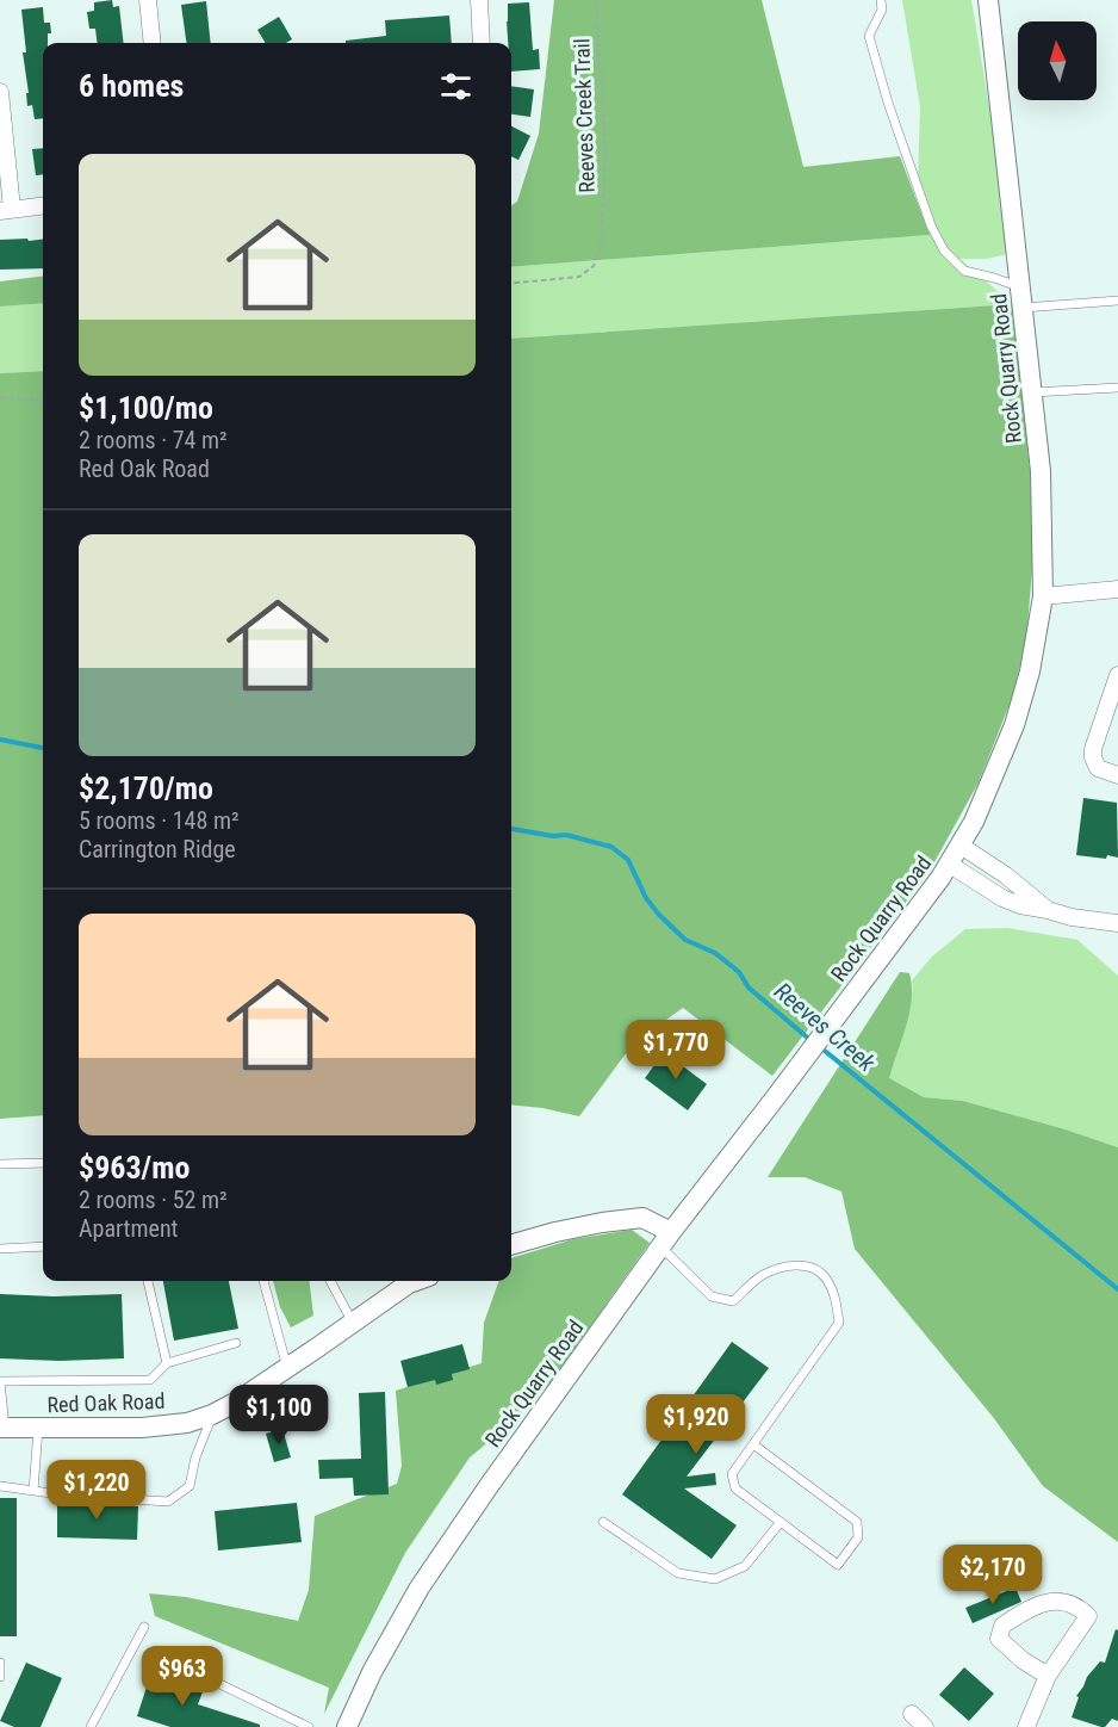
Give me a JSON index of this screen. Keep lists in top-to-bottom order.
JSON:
{
  "streets": {
    "street": ["Rock Quarry Road", "Red Oak Road"],
    "path": ["Reeves Creek Trail"]
  },
  "water": ["Reeves Creek"],
  "north": "top",
  "page": {
    "heading": "6 homes",
    "list": [
      {
        "name": "$1,100/mo",
        "note": "2 rooms · 74 m² · Red Oak Road"
      },
      {
        "name": "$2,170/mo",
        "note": "5 rooms · 148 m² · Carrington Ridge"
      },
      {
        "name": "$963/mo",
        "note": "2 rooms · 52 m² · Apartment"
      }
    ],
    "price": [
      "$1,770",
      "$1,100",
      "$1,920",
      "$1,220",
      "$2,170",
      "$963"
    ]
  }
}
